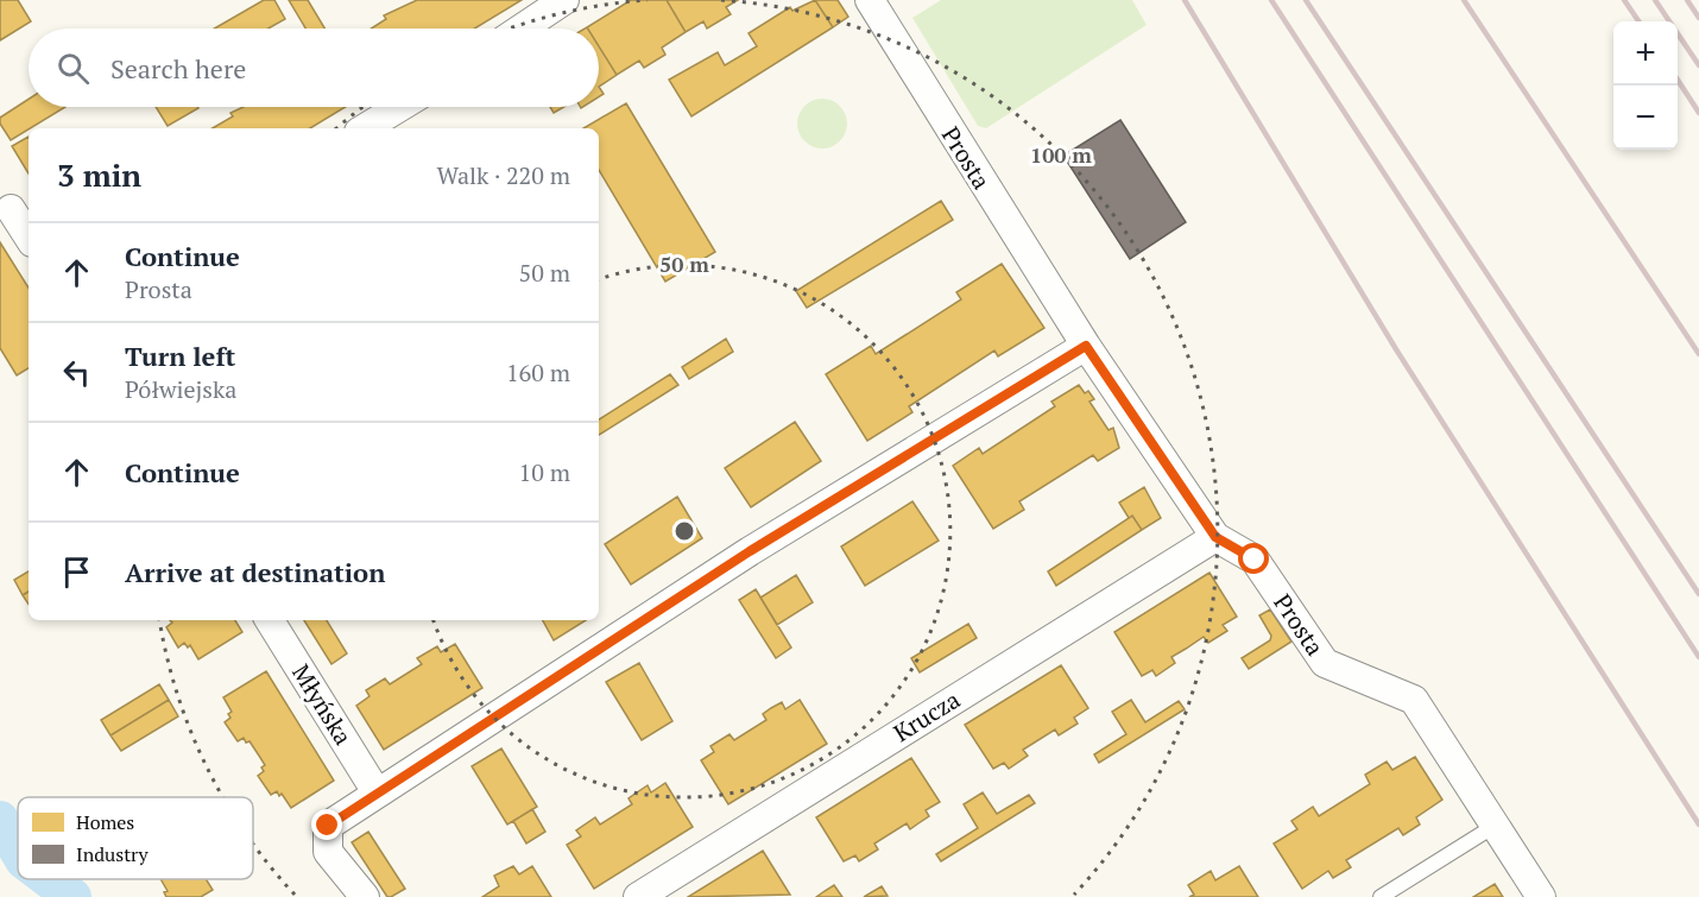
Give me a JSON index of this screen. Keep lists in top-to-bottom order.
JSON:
{
  "streets": {
    "street": ["Prosta", "Młyńska", "Krucza"]
  },
  "crossings": [
    ["Prosta", "Krucza"]
  ],
  "legend": ["Homes", "Industry"],
  "page": {
    "map_buttons": ["+", "−"],
    "search": "Search here",
    "heading": ["3 min", "Walk · 220 m"],
    "list": [
      ["Continue", "Prosta", "50 m"],
      ["Turn left", "Półwiejska", "160 m"],
      ["Continue", "10 m"],
      "Arrive at destination"
    ]
  },
  "rings": ["100 m", "50 m"]
}
